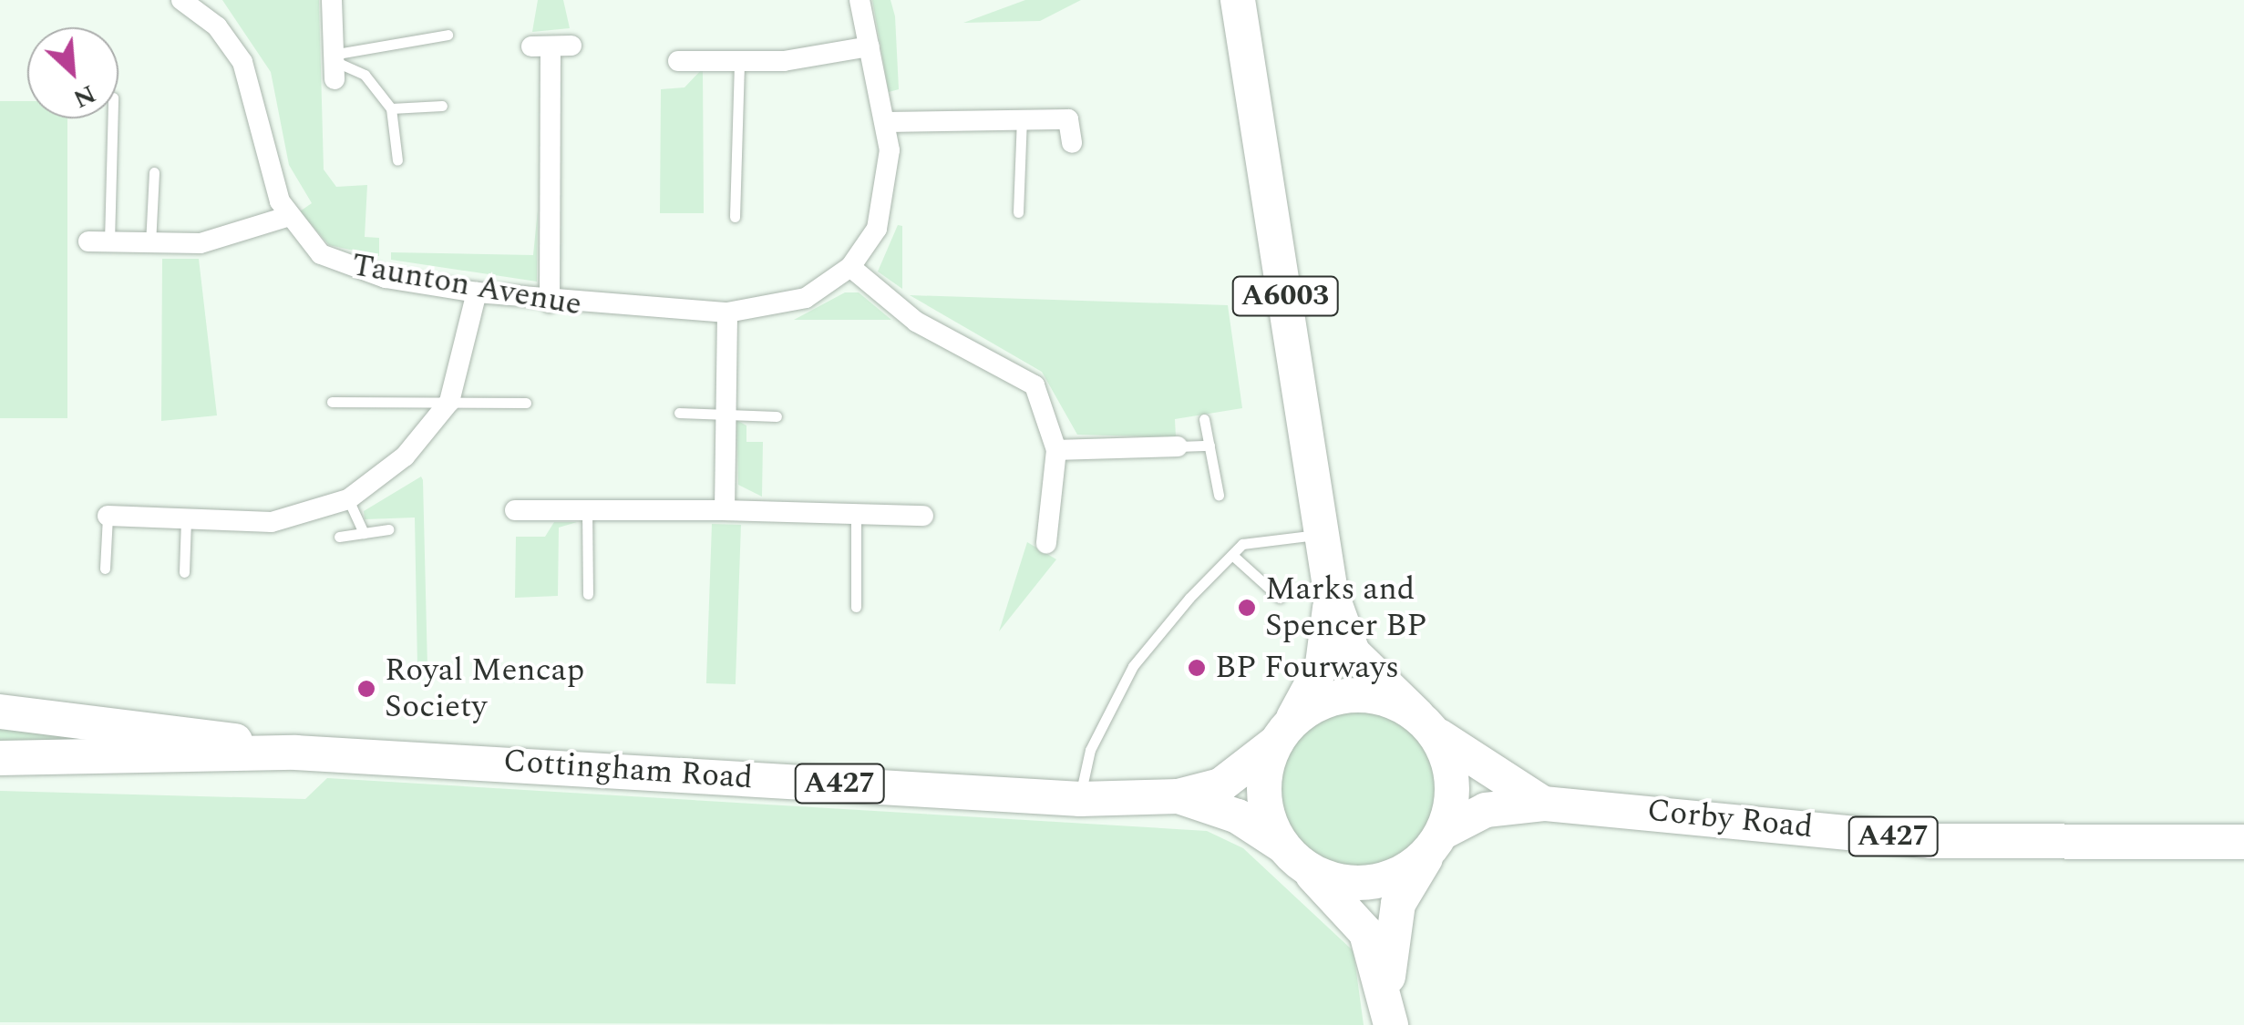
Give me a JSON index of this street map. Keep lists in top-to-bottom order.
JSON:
{
  "streets": {
    "highway": [
      "A6003",
      "Cottingham Road",
      "A427",
      "Corby Road"
    ],
    "street": ["Taunton Avenue"]
  },
  "crossings": [
    ["A6003", "Cottingham Road"],
    ["A6003", "Corby Road"],
    ["Cottingham Road", "Corby Road"]
  ],
  "places": ["Marks and Spencer BP", "BP Fourways", "Royal Mencap Society"],
  "north": "bottom right"
}
